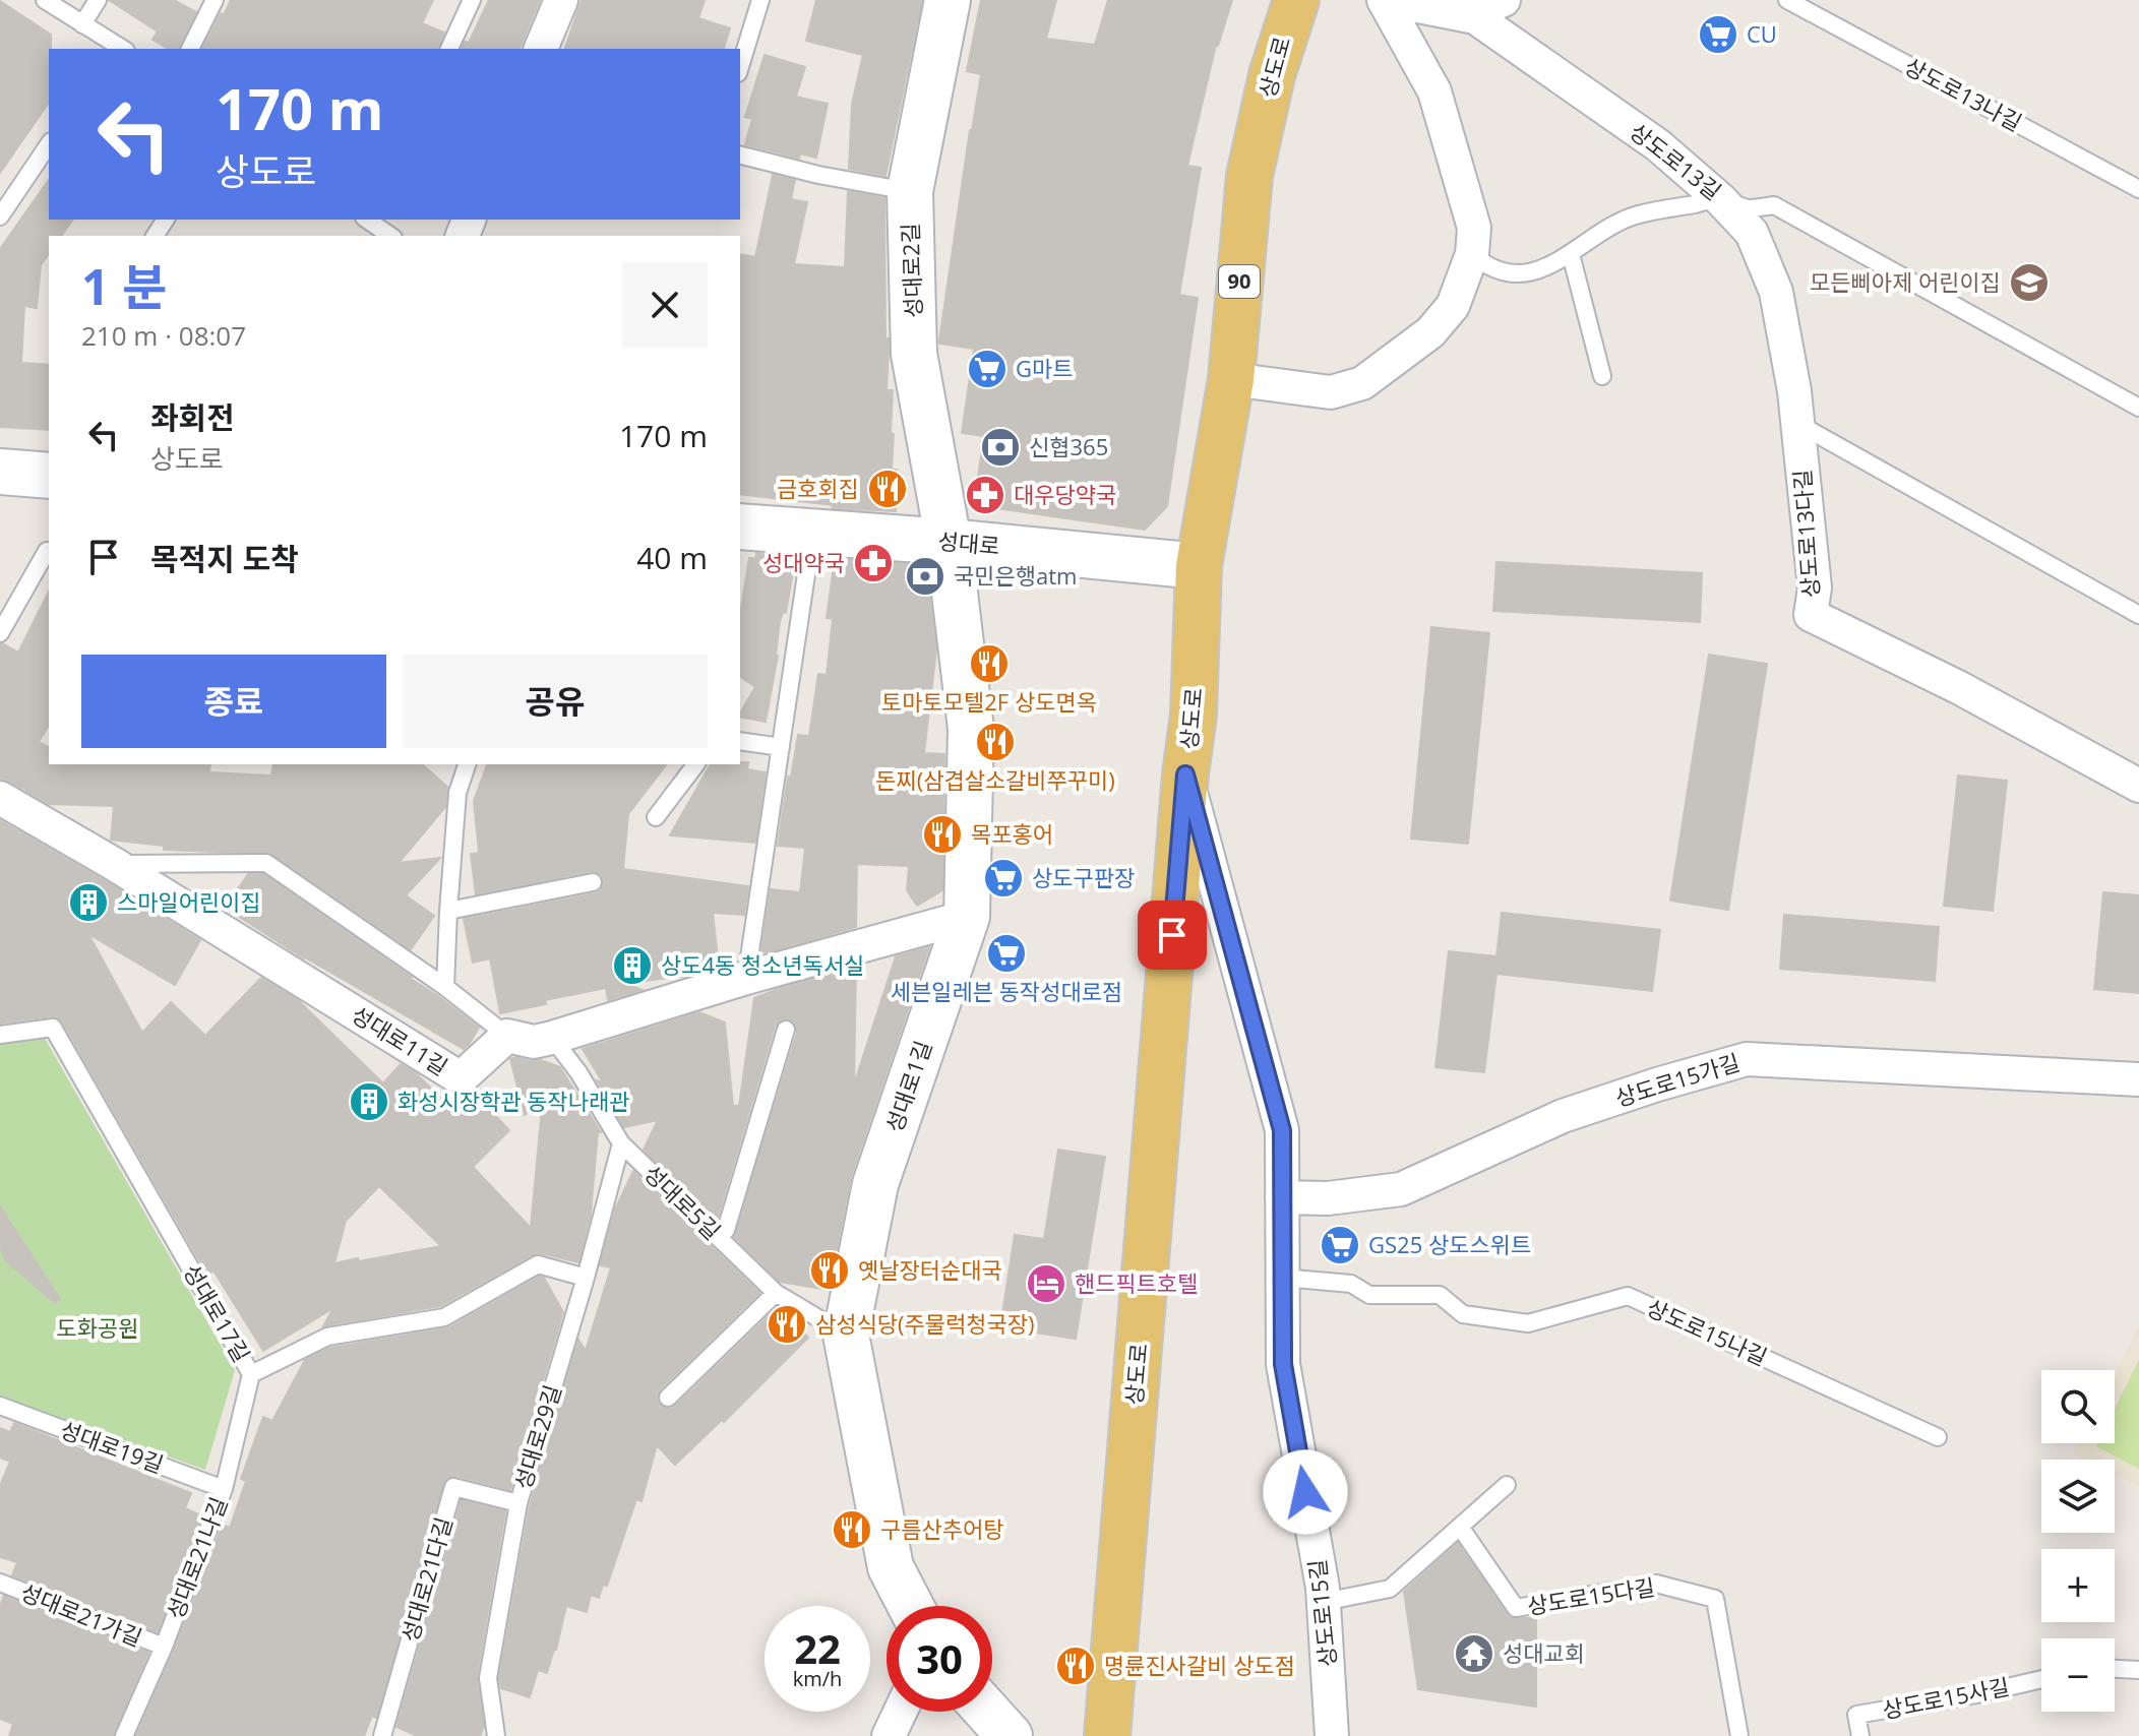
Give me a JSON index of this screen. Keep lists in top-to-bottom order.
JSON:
{
  "streets": {
    "main road": ["상도로", "90"],
    "street": [
      "상도로13길",
      "성대로2길",
      "상도로13다길",
      "성대로",
      "성대로11길",
      "상도로15가길",
      "성대로1길",
      "상도로15길"
    ],
    "lane": [
      "상도로13나길",
      "성대로5길",
      "성대로17길",
      "상도로15나길",
      "성대로29길",
      "성대로19길",
      "성대로21나길",
      "성대로21다길",
      "상도로15다길",
      "성대로21가길",
      "상도로15사길"
    ]
  },
  "crossings": [
    ["상도로", "성대로"],
    ["상도로", "상도로15길"],
    ["상도로13길", "상도로13다길"],
    ["성대로2길", "성대로"],
    ["성대로2길", "성대로1길"],
    ["성대로", "성대로1길"],
    ["상도로15가길", "상도로15길"],
    ["성대로1길", "성대로5길"],
    ["성대로5길", "성대로29길"],
    ["성대로17길", "성대로29길"],
    ["성대로17길", "성대로21나길"],
    ["상도로15나길", "상도로15길"],
    ["성대로29길", "성대로21다길"],
    ["성대로19길", "성대로21나길"],
    ["성대로21나길", "성대로21가길"]
  ],
  "parks": ["도화공원"],
  "places": {
    "supermarket": [
      "CU",
      "G마트",
      "상도구판장",
      "세븐일레븐 동작성대로점",
      "GS25 상도스위트"
    ],
    "school or university": ["모든삐아제 어린이집"],
    "bank": ["신협365", "국민은행atm"],
    "restaurant": [
      "금호회집",
      "토마토모텔2F 상도면옥",
      "돈찌(삼겹살소갈비쭈꾸미)",
      "목포홍어",
      "옛날장터순대국",
      "삼성식당(주물럭청국장)",
      "구름산추어탕",
      "명륜진사갈비 상도점"
    ],
    "pharmacy": ["대우당약국", "성대약국"],
    "building": ["스마일어린이집", "상도4동 청소년독서실", "화성시장학관 동작나래관"],
    "hotel": ["핸드픽트호텔"],
    "temple": ["성대교회"]
  },
  "page": {
    "turn": ["170 m", "상도로"],
    "heading": ["1 분", "210 m · 08:07"],
    "list": [
      {
        "name": "좌회전",
        "note": "상도로",
        "value": "170 m"
      },
      {
        "name": "목적지 도착",
        "value": "40 m"
      }
    ],
    "buttons": ["종료", "공유"],
    "map_buttons": ["+", "−"],
    "speed": "22 km/h",
    "limit": "30"
  }
}
